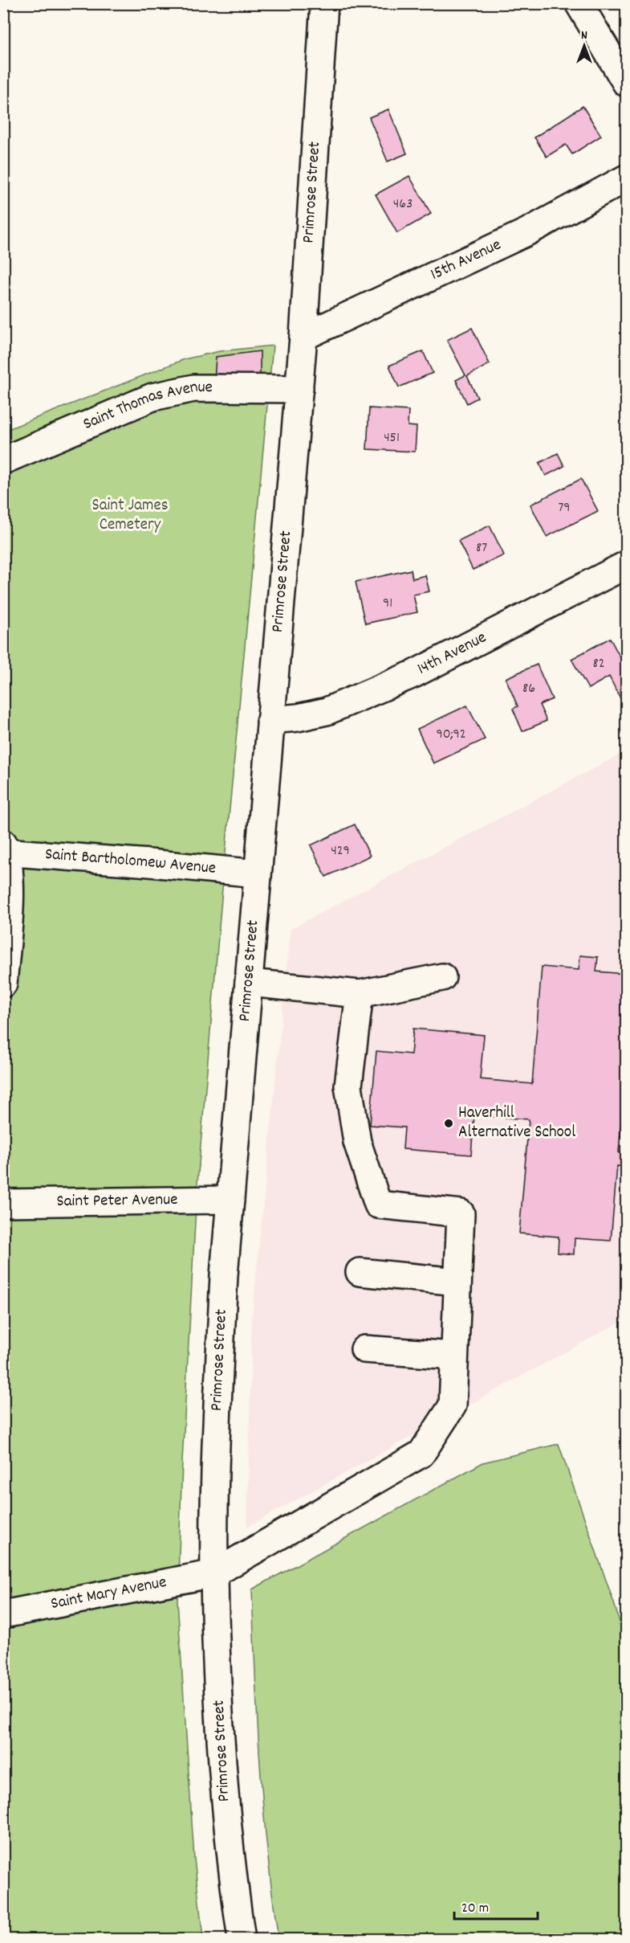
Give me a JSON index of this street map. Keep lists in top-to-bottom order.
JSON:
{
  "streets": {
    "main road": [
      "Primrose Street",
      "15th Avenue",
      "Saint Thomas Avenue",
      "14th Avenue",
      "Saint Bartholomew Avenue",
      "Saint Peter Avenue",
      "Saint Mary Avenue"
    ]
  },
  "crossings": [
    ["Primrose Street", "15th Avenue"],
    ["Primrose Street", "Saint Thomas Avenue"],
    ["Primrose Street", "14th Avenue"],
    ["Primrose Street", "Saint Bartholomew Avenue"],
    ["Primrose Street", "Saint Peter Avenue"],
    ["Primrose Street", "Saint Mary Avenue"]
  ],
  "parks": ["Saint James Cemetery"],
  "places": ["Haverhill Alternative School"],
  "house_numbers": [
    "463",
    "451",
    "79",
    "87",
    "91",
    "82",
    "86",
    "90;92",
    "429"
  ],
  "scale_bar": "20 m",
  "north": "top"
}
